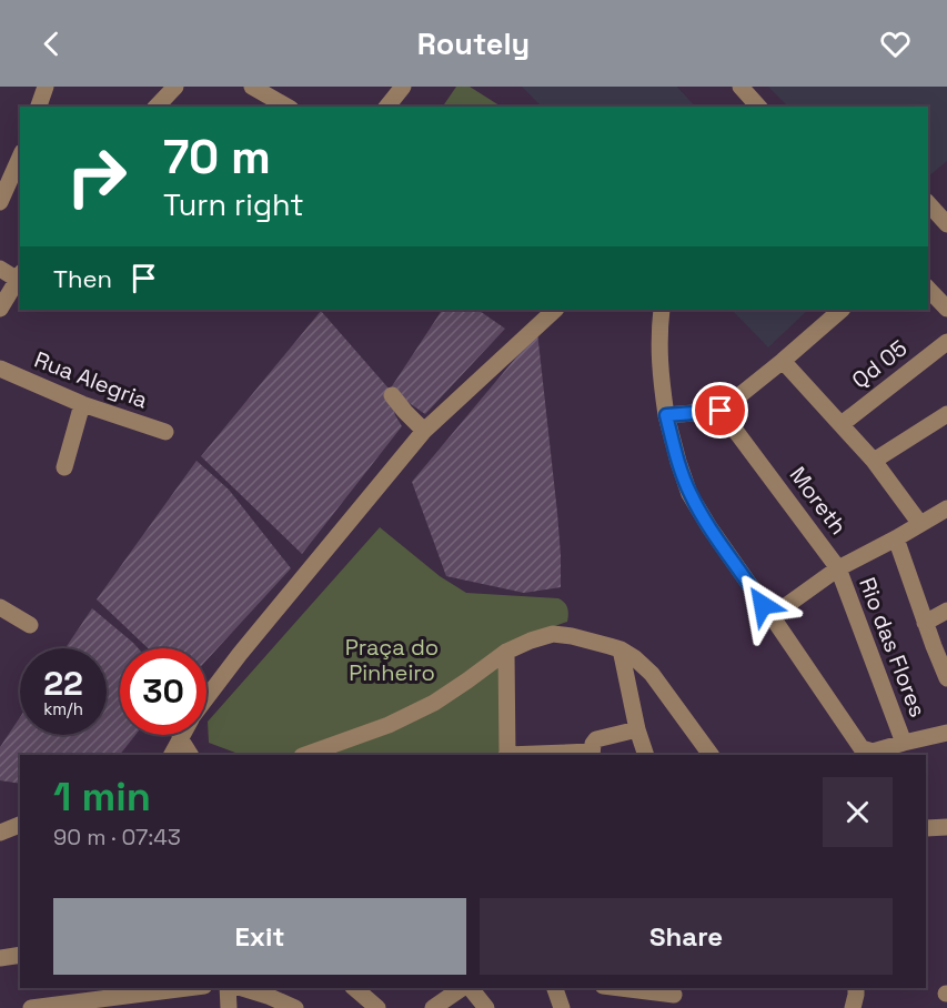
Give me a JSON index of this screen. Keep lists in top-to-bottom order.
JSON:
{
  "streets": {
    "street": [
      "Qd 05",
      "Rua Alegria",
      "Moreth",
      "Rio das Flores"
    ]
  },
  "crossings": [
    ["Moreth", "Rio das Flores"]
  ],
  "parks": ["Praça do Pinheiro"],
  "page": {
    "header": "Routely",
    "turn": ["70 m", "Turn right"],
    "then": "Then",
    "speed": "22 km/h",
    "limit": "30",
    "heading": ["1 min", "90 m · 07:43"],
    "buttons": ["Exit", "Share"]
  }
}
